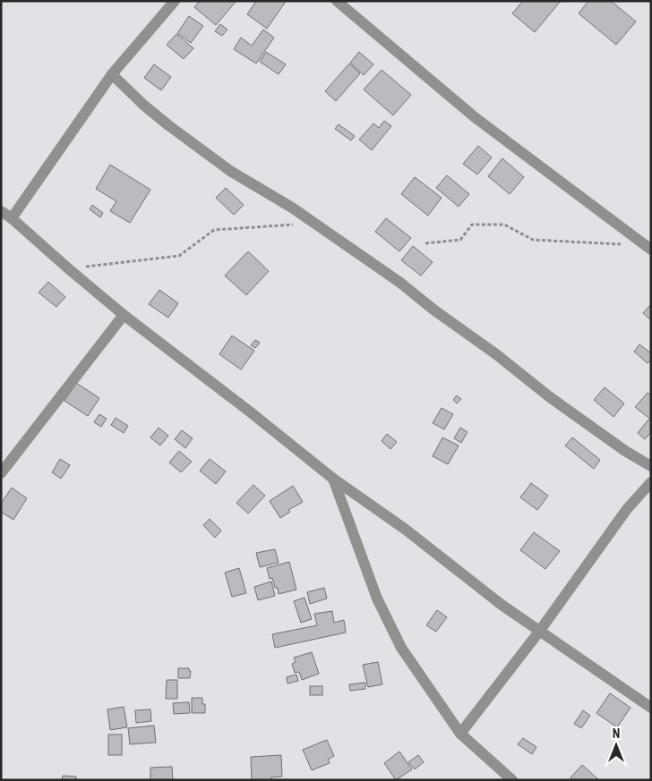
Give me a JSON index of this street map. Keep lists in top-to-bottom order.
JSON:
{
  "north": "top"
}
